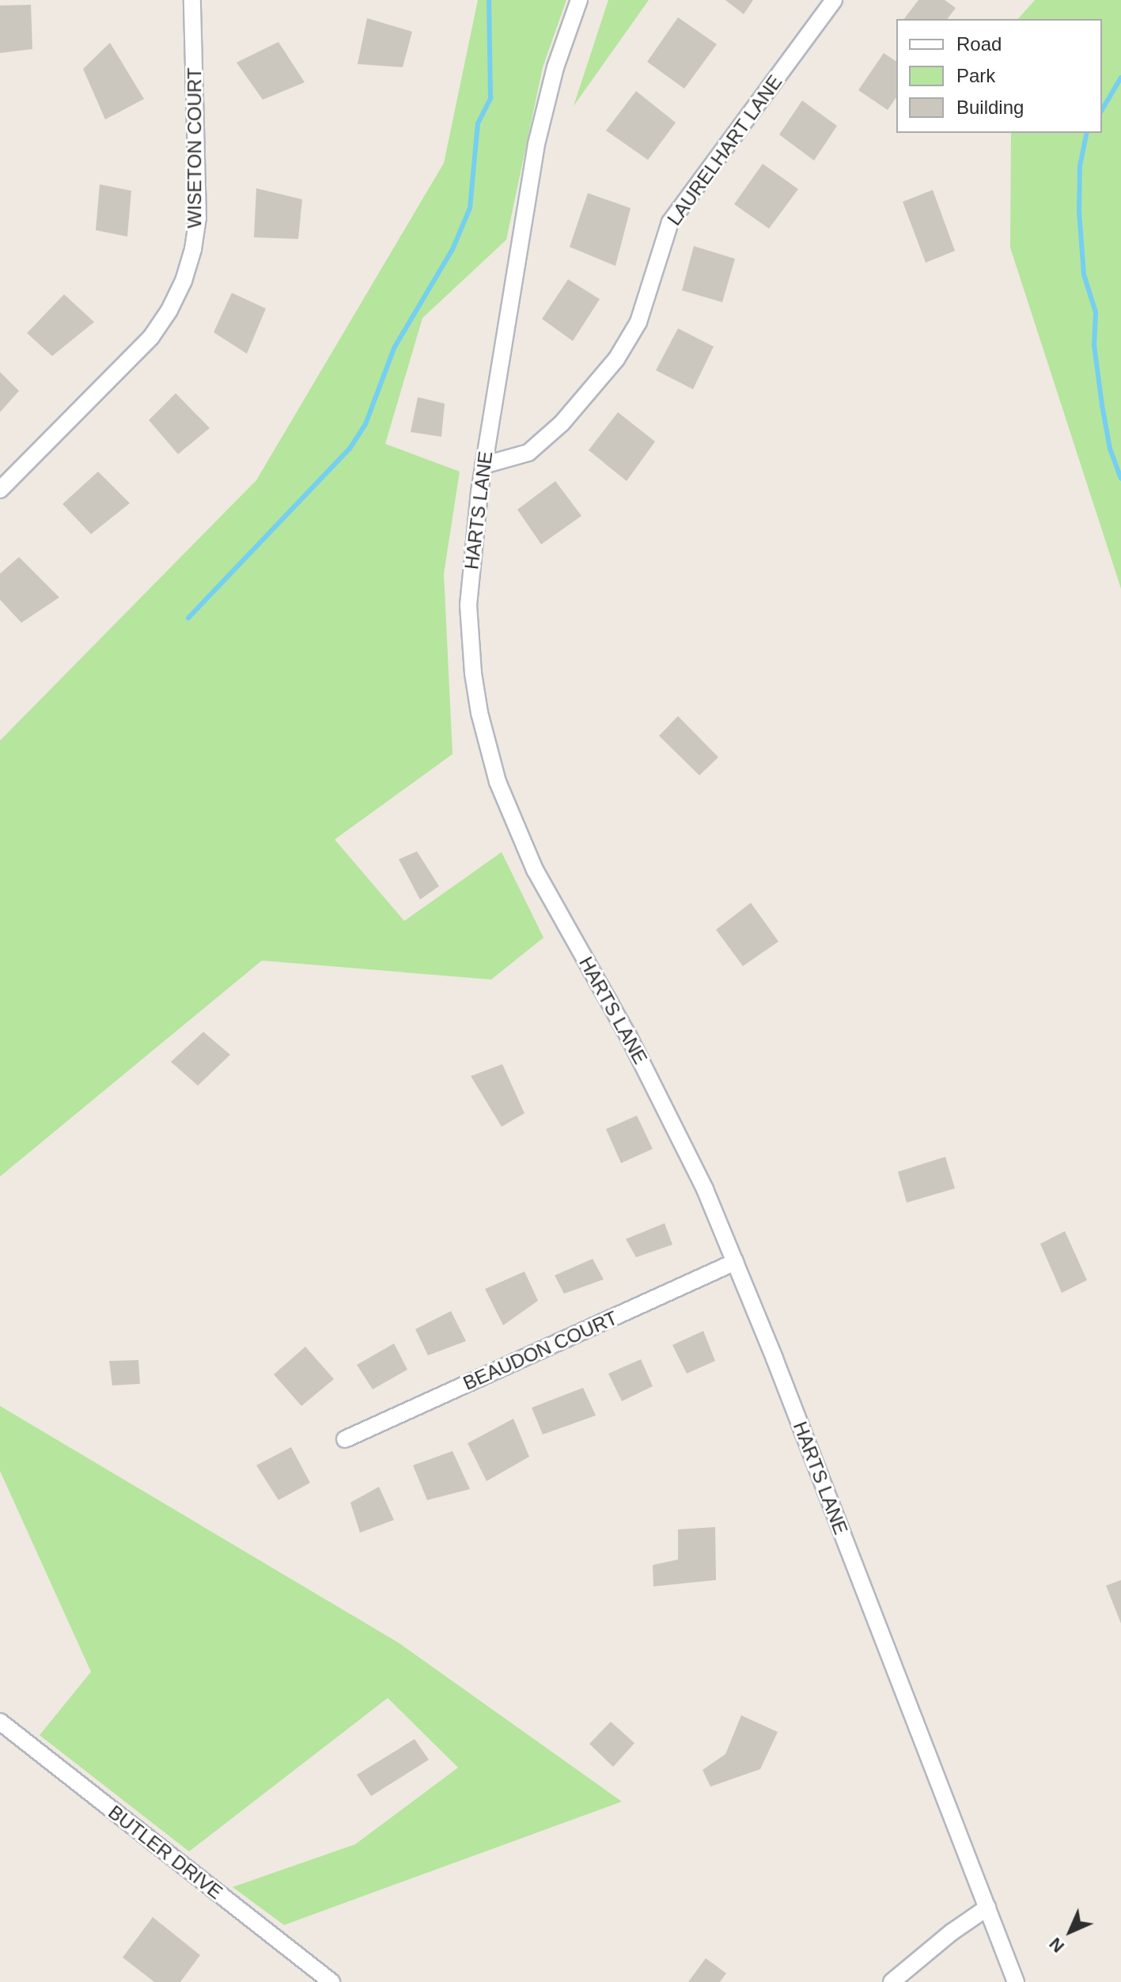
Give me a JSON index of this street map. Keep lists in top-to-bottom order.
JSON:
{
  "streets": {
    "street": [
      "WISETON COURT",
      "LAURELHART LANE",
      "HARTS LANE",
      "BEAUDON COURT",
      "BUTLER DRIVE"
    ]
  },
  "crossings": [
    ["LAURELHART LANE", "HARTS LANE"],
    ["HARTS LANE", "BEAUDON COURT"]
  ],
  "legend": ["Road", "Park", "Building"],
  "north": "bottom left"
}
